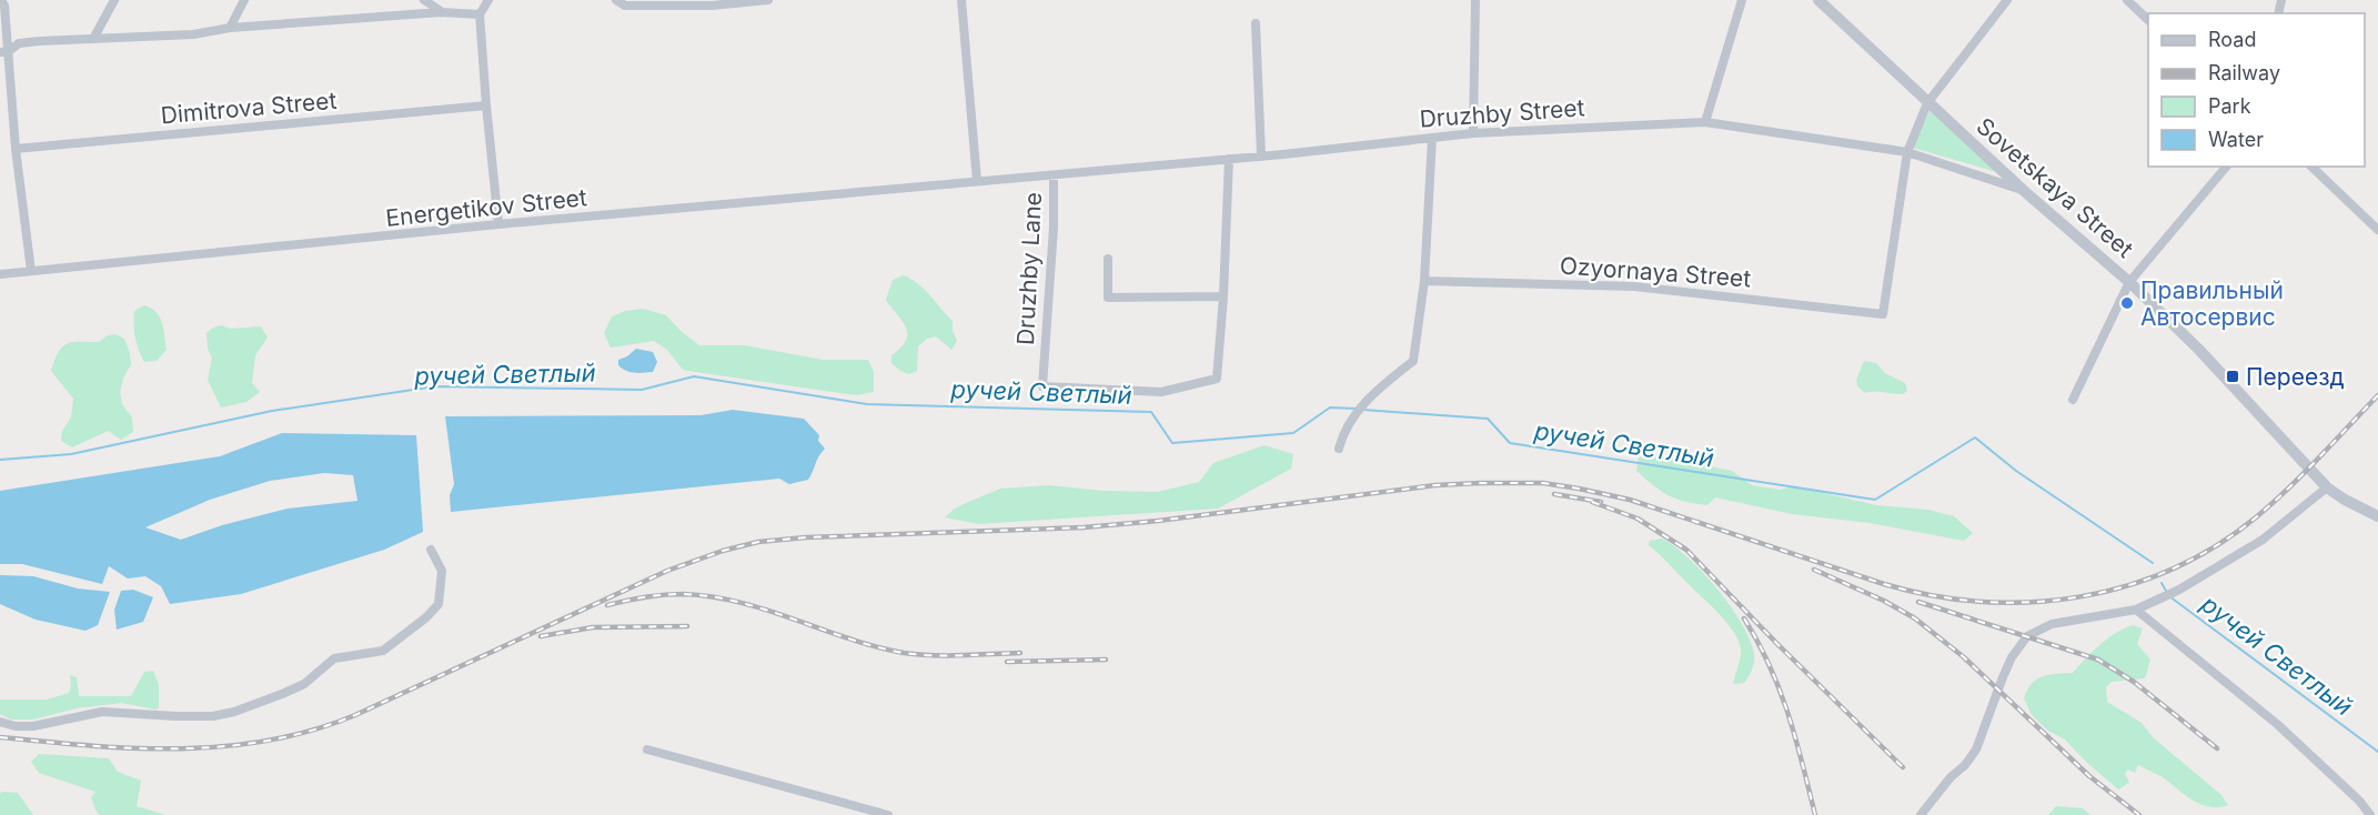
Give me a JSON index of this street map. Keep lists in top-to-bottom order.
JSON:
{
  "streets": {
    "street": [
      "Dimitrova Street",
      "Druzhby Street",
      "Sovetskaya Street",
      "Energetikov Street",
      "Druzhby Lane",
      "Ozyornaya Street"
    ]
  },
  "crossings": [
    ["Druzhby Street", "Sovetskaya Street"],
    ["Druzhby Street", "Energetikov Street"],
    ["Druzhby Street", "Druzhby Lane"],
    ["Druzhby Street", "Ozyornaya Street"]
  ],
  "water": ["ручей Светлый"],
  "places": {
    "other": ["Правильный Автосервис"],
    "transit": ["Переезд"]
  },
  "legend": [
    "Road",
    "Railway",
    "Park",
    "Water"
  ]
}
